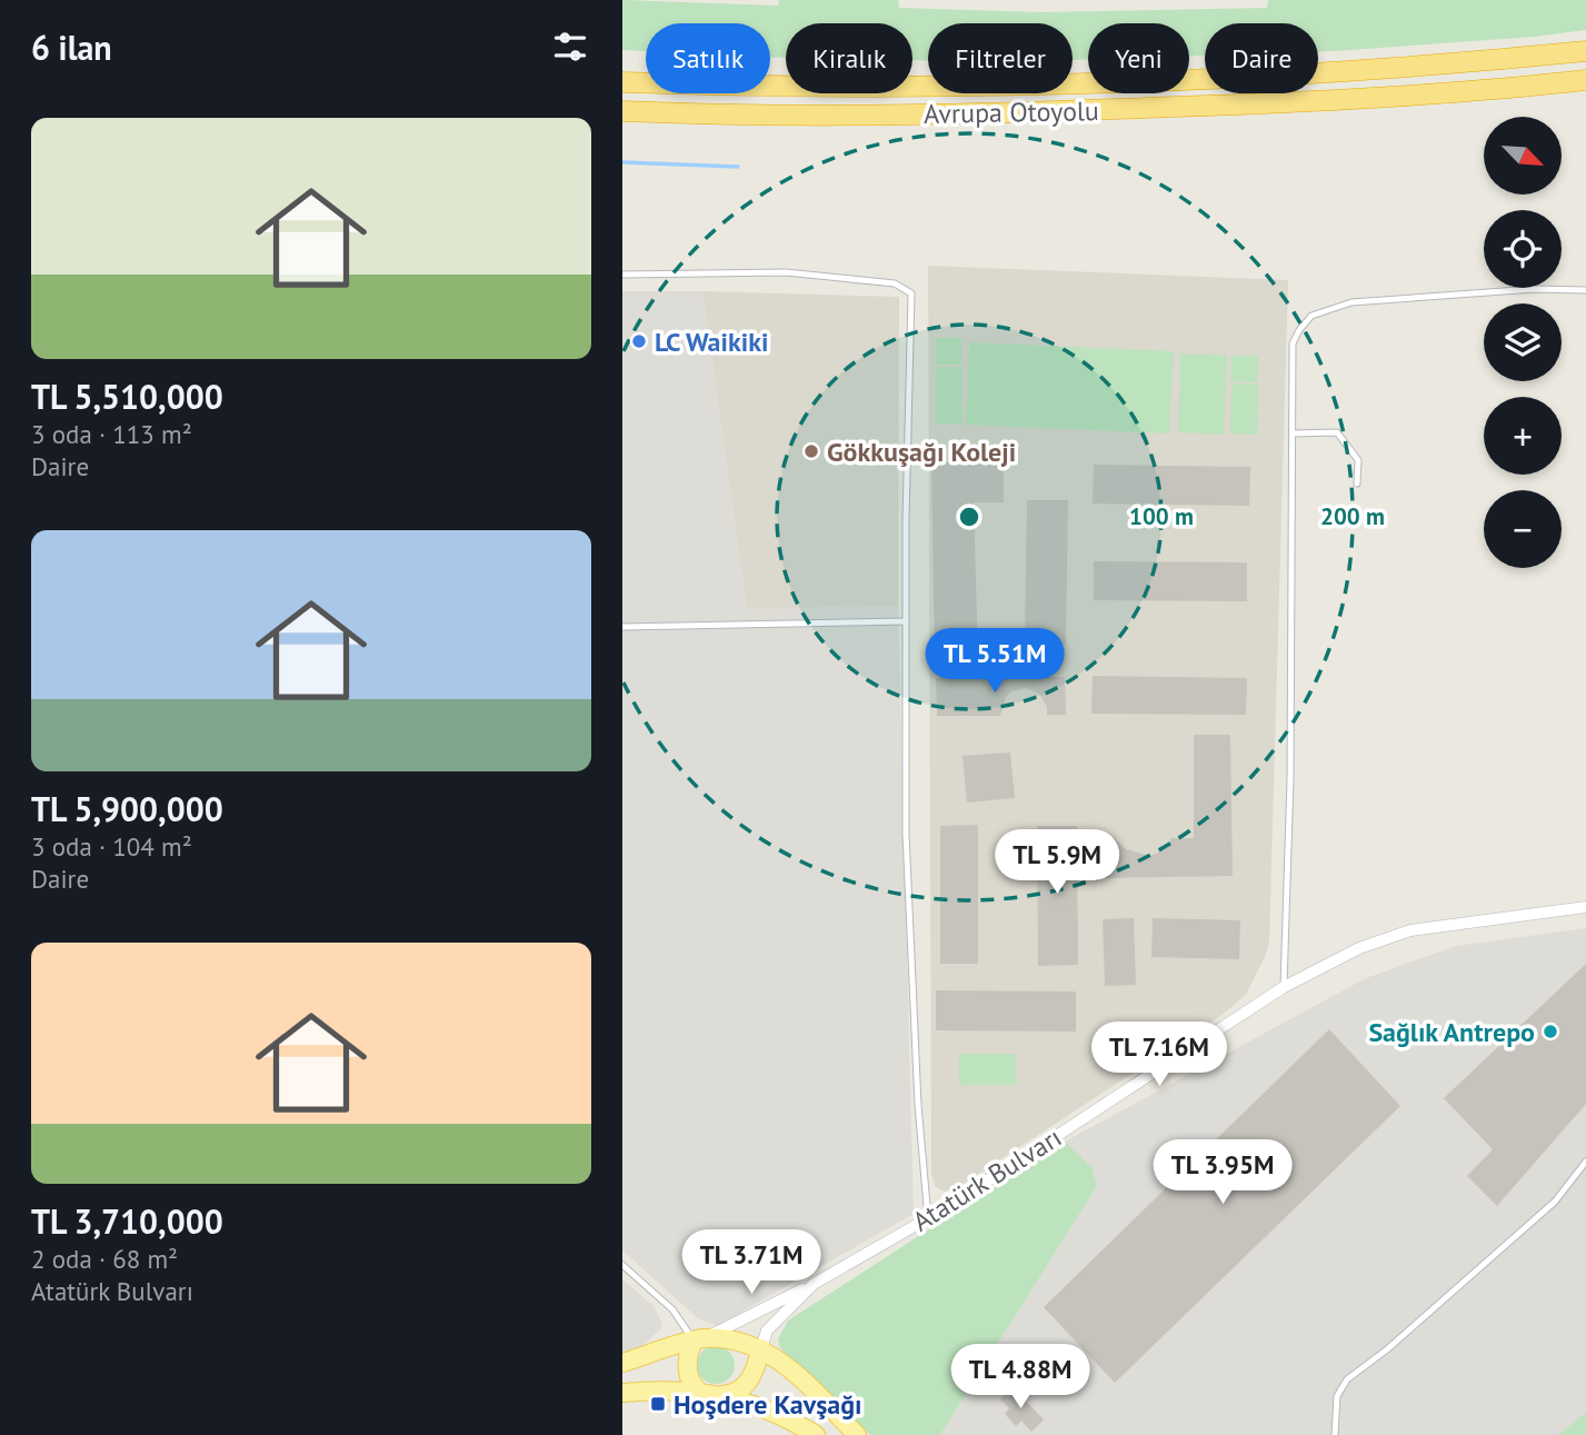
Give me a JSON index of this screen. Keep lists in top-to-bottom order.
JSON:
{
  "streets": {
    "highway": ["Avrupa Otoyolu"],
    "main road": ["Atatürk Bulvarı"]
  },
  "places": {
    "other": ["LC Waikiki", "Gökkuşağı Koleji", "Sağlık Antrepo"],
    "transit": ["Hoşdere Kavşağı"]
  },
  "north": "bottom right",
  "page": {
    "heading": "6 ilan",
    "chip": [
      "Satılık",
      "Kiralık",
      "Filtreler",
      "Yeni",
      "Daire"
    ],
    "list": [
      {
        "name": "TL 5,510,000",
        "note": "3 oda · 113 m² · Daire"
      },
      {
        "name": "TL 5,900,000",
        "note": "3 oda · 104 m² · Daire"
      },
      {
        "name": "TL 3,710,000",
        "note": "2 oda · 68 m² · Atatürk Bulvarı"
      }
    ],
    "map_buttons": ["+", "−"],
    "price": [
      "TL 5.51M",
      "TL 5.9M",
      "TL 7.16M",
      "TL 3.95M",
      "TL 3.71M",
      "TL 4.88M"
    ]
  },
  "rings": ["100 m", "200 m"]
}
